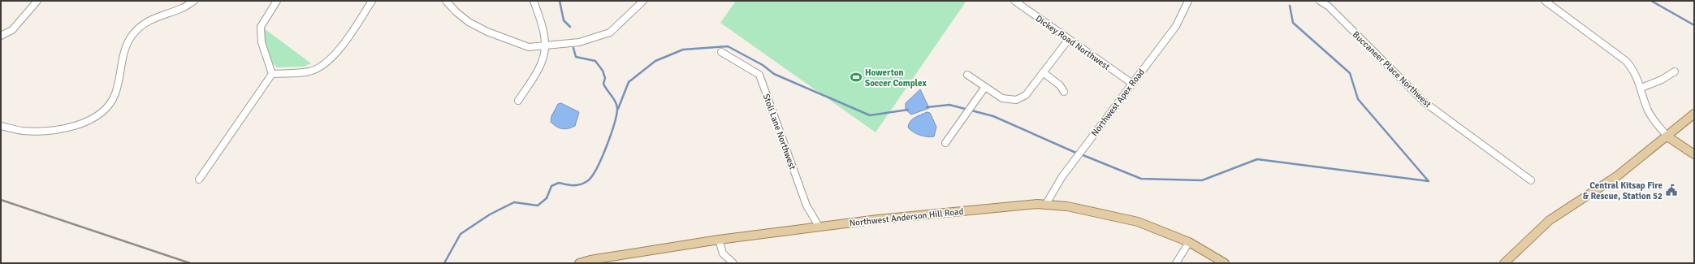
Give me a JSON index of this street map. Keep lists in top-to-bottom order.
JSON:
{
  "streets": {
    "main road": ["Northwest Anderson Hill Road"],
    "street": [
      "Dickey Road Northwest",
      "Buccaneer Place Northwest",
      "Northwest Apex Road",
      "Stoli Lane Northwest"
    ]
  },
  "crossings": [
    ["Dickey Road Northwest", "Northwest Apex Road"],
    ["Northwest Apex Road", "Northwest Anderson Hill Road"],
    ["Stoli Lane Northwest", "Northwest Anderson Hill Road"]
  ],
  "places": {
    "sports": ["Howerton Soccer Complex"],
    "public building": ["Central Kitsap Fire & Rescue, Station 52"]
  }
}
